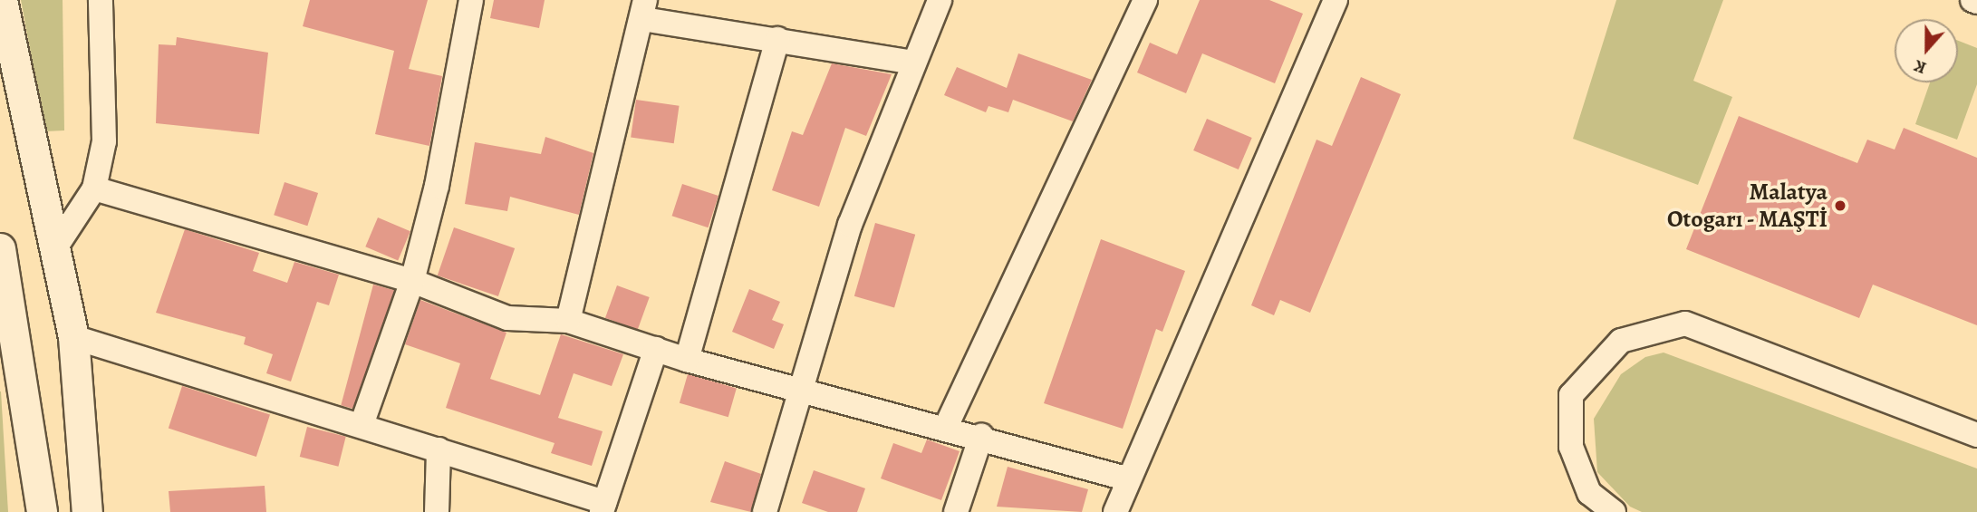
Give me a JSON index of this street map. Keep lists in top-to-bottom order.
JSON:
{
  "places": ["Malatya Otogarı - MAŞTİ"],
  "north": "bottom"
}
